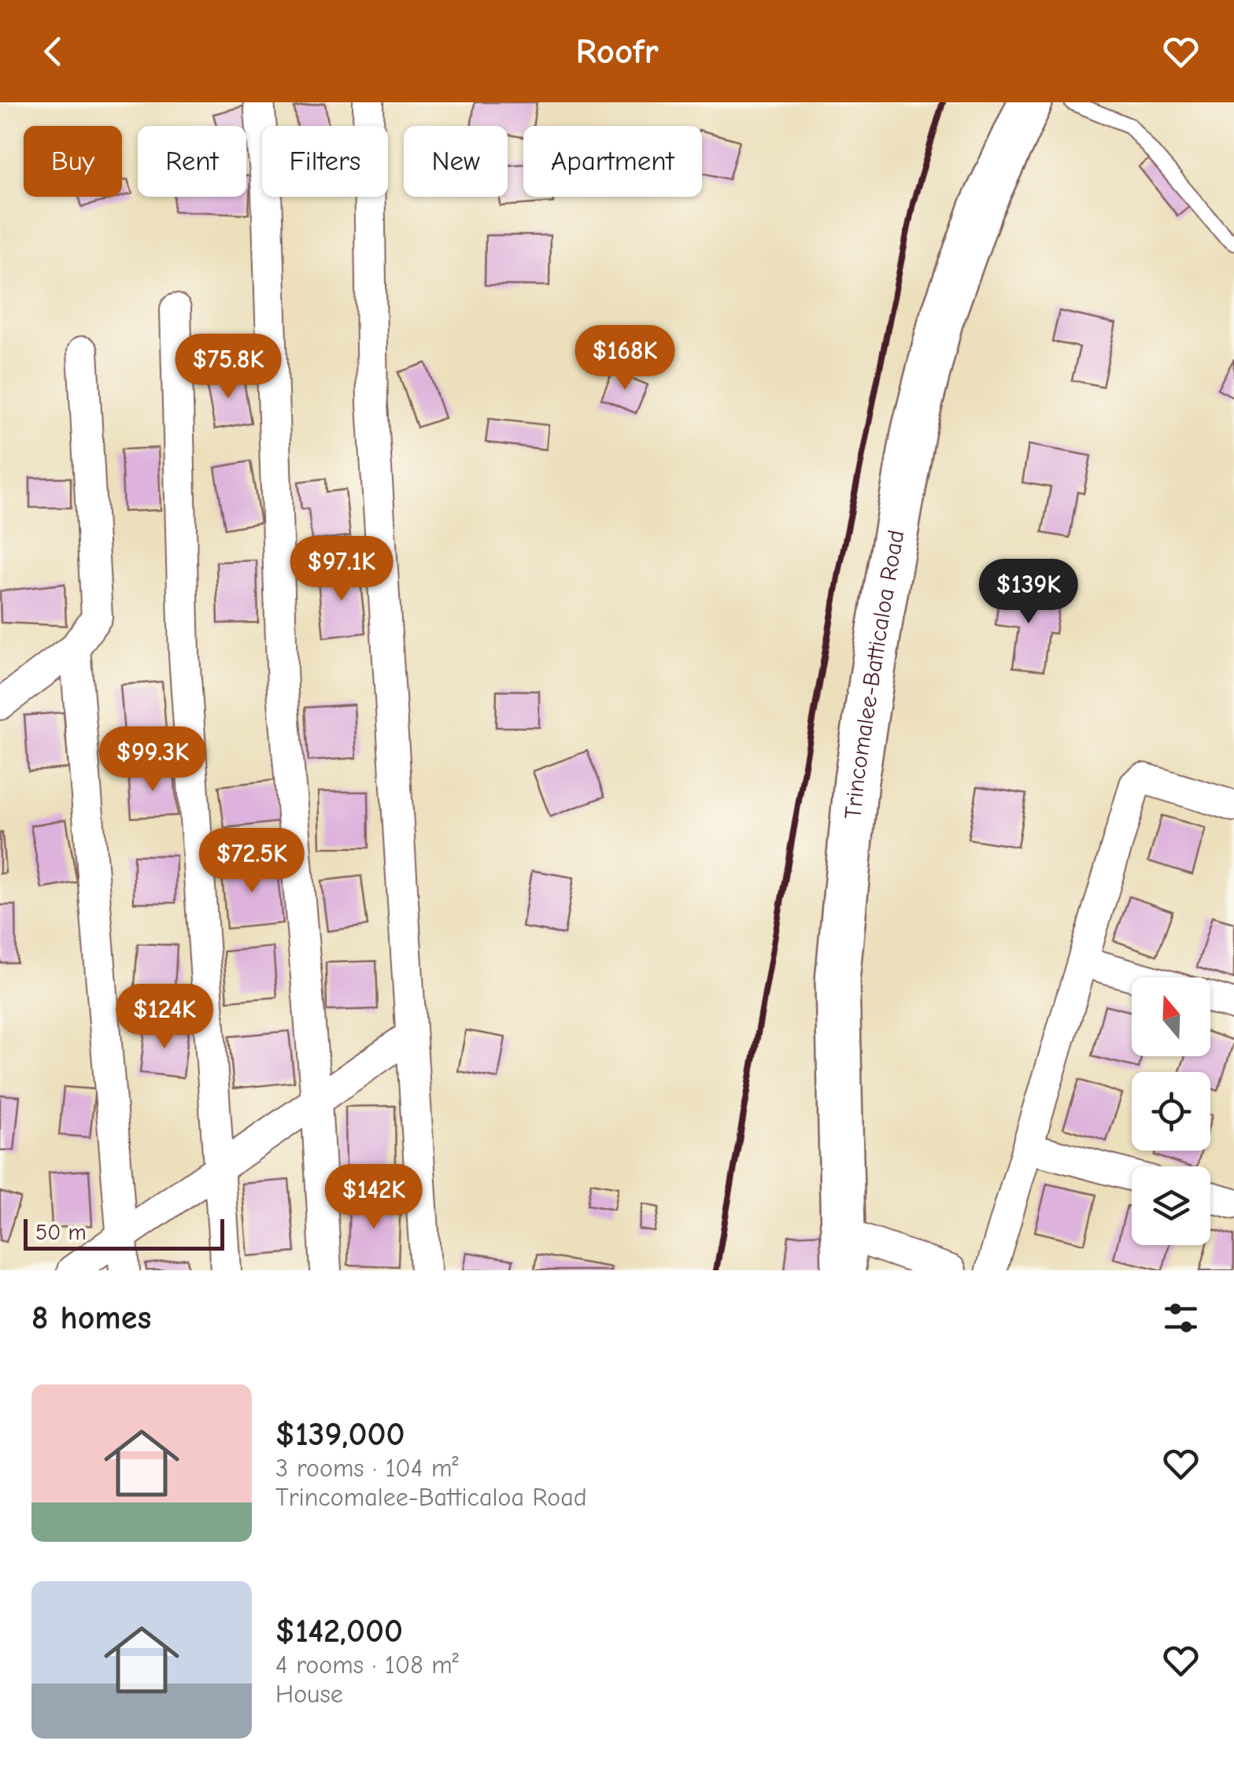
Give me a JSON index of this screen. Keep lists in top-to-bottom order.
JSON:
{
  "streets": {
    "highway": ["Trincomalee-Batticaloa Road"]
  },
  "scale_bar": "50 m",
  "north": "top",
  "page": {
    "header": "Roofr",
    "chip": [
      "Buy",
      "Rent",
      "Filters",
      "New",
      "Apartment"
    ],
    "price": [
      "$168K",
      "$75.8K",
      "$97.1K",
      "$139K",
      "$99.3K",
      "$72.5K",
      "$124K",
      "$142K"
    ],
    "scale": "50 m",
    "heading": "8 homes",
    "list": [
      {
        "name": "$139,000",
        "note": "3 rooms · 104 m² · Trincomalee-Batticaloa Road"
      },
      {
        "name": "$142,000",
        "note": "4 rooms · 108 m² · House"
      }
    ]
  }
}
